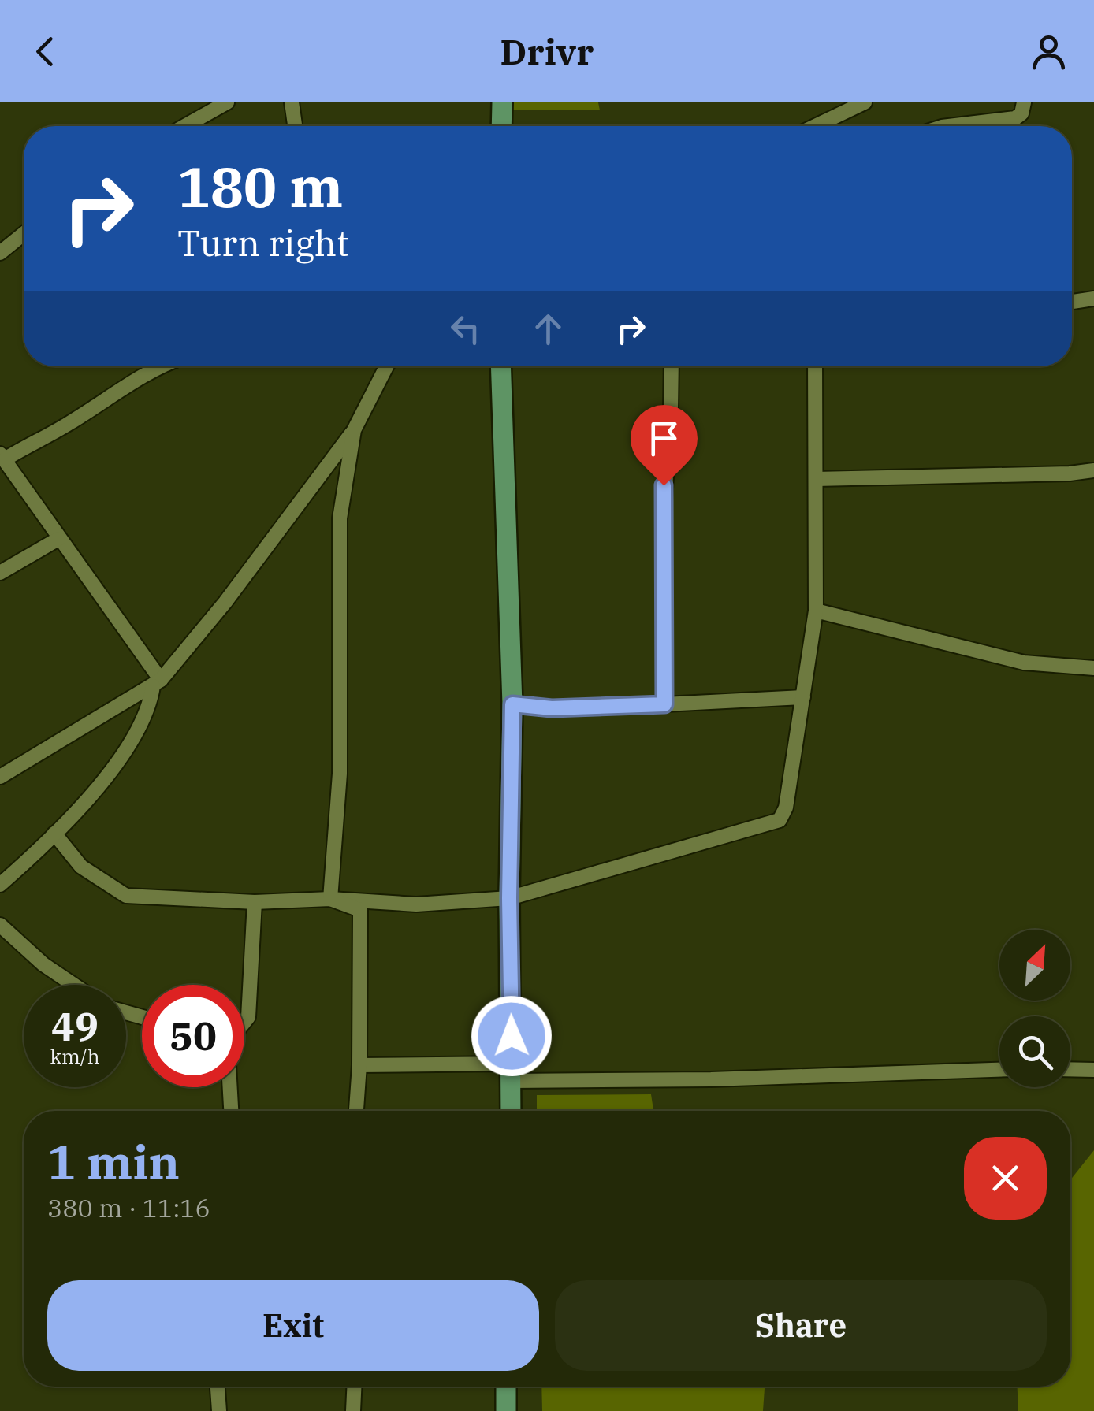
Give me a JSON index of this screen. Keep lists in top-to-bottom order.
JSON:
{
  "north": "top right",
  "page": {
    "header": "Drivr",
    "turn": ["180 m", "Turn right"],
    "speed": "49 km/h",
    "limit": "50",
    "heading": ["1 min", "380 m · 11:16"],
    "buttons": ["Exit", "Share"]
  }
}
